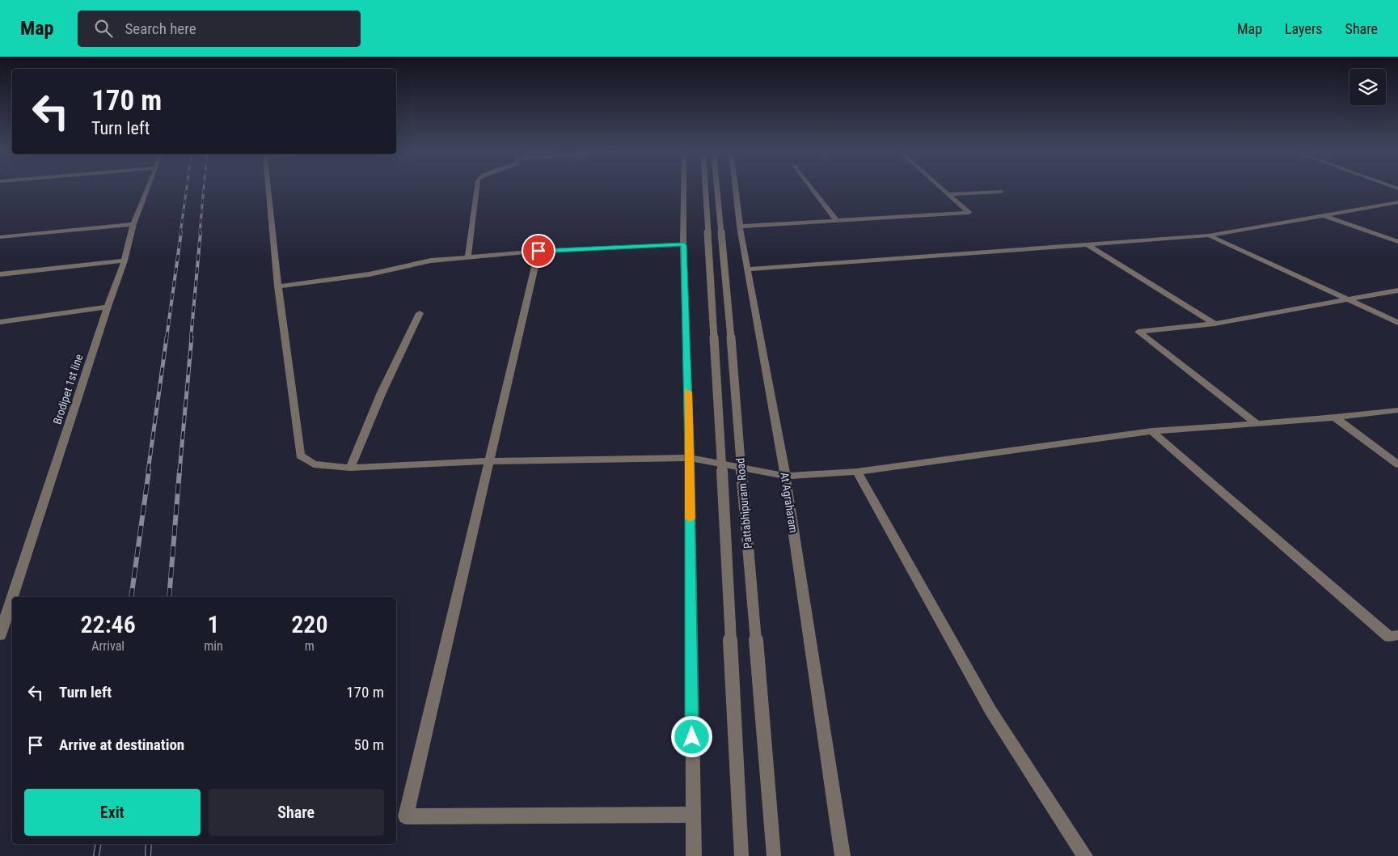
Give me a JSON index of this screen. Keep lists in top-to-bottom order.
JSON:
{
  "streets": {
    "street": ["Brodipet 1st line", "At Agraharam", "Pattabhipuram Road"]
  },
  "page": {
    "header": "Map",
    "search": "Search here",
    "nav": ["Map", "Layers", "Share"],
    "turn": ["170 m", "Turn left"],
    "eta": [
      "22:46",
      "Arrival",
      "1",
      "min",
      "220",
      "m"
    ],
    "list": [
      {
        "name": "Turn left",
        "value": "170 m"
      },
      {
        "name": "Arrive at destination",
        "value": "50 m"
      }
    ],
    "buttons": ["Exit", "Share"]
  }
}
